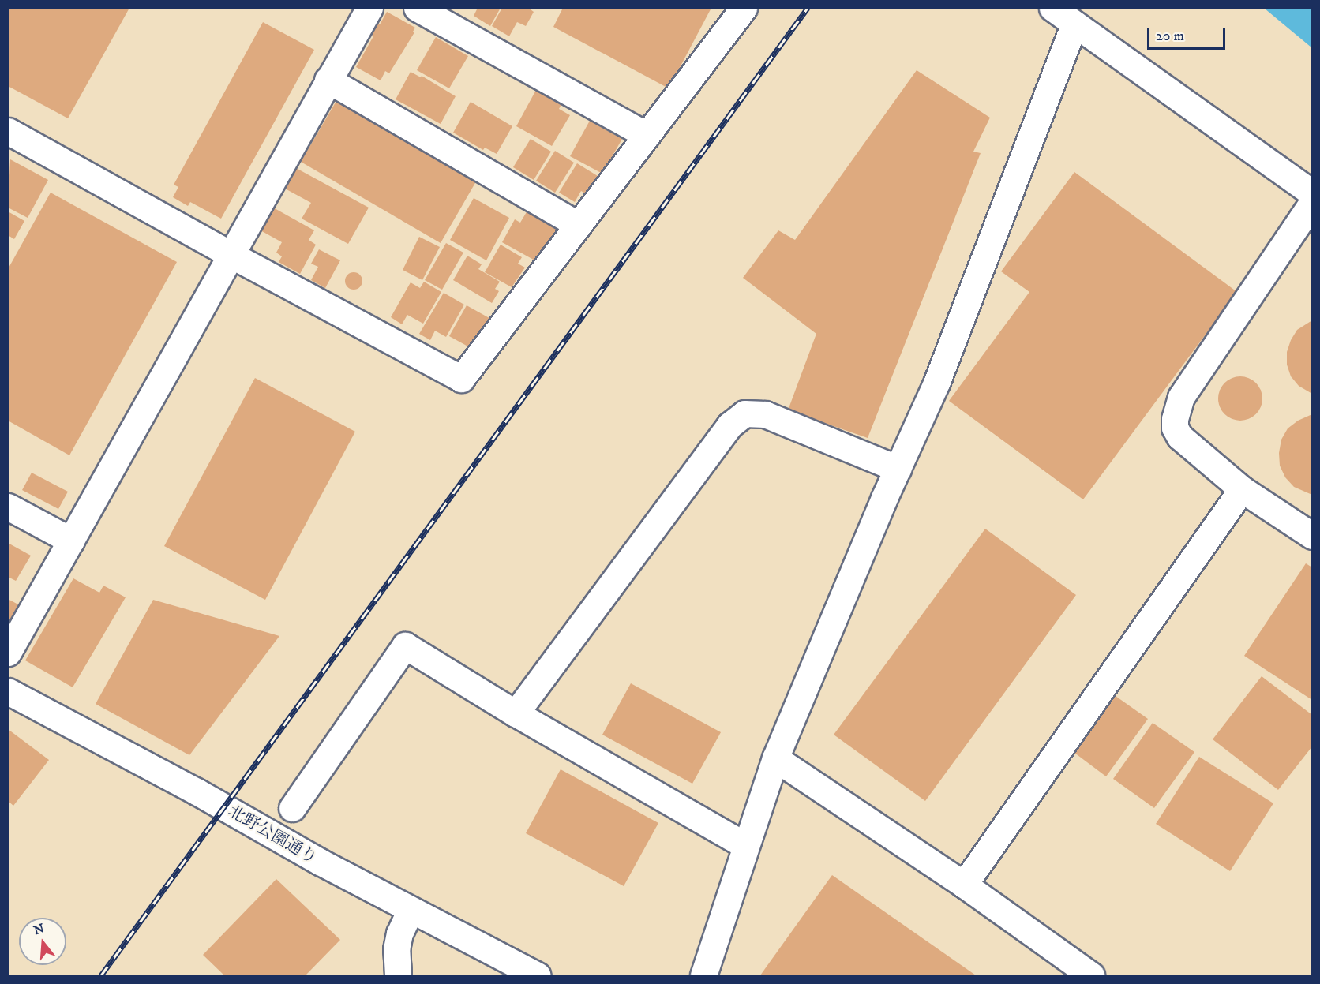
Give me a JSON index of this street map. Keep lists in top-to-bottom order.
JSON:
{
  "streets": {
    "street": ["北野公園通り"]
  },
  "scale_bar": "20 m",
  "north": "top"
}
